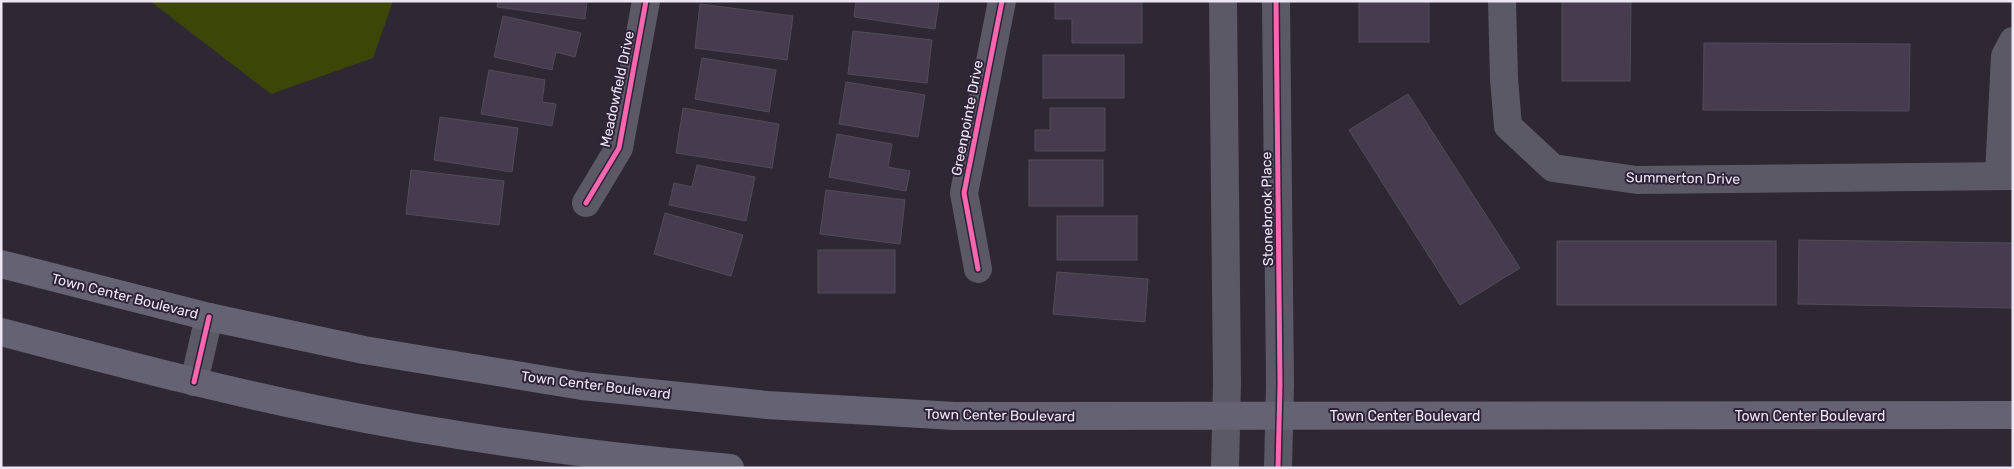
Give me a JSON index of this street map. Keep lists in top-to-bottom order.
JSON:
{
  "streets": {
    "main road": ["Town Center Boulevard"],
    "street": [
      "Meadowfield Drive",
      "Greenpointe Drive",
      "Summerton Drive",
      "Stonebrook Place"
    ]
  },
  "crossings": [
    ["Stonebrook Place", "Town Center Boulevard"]
  ]
}
